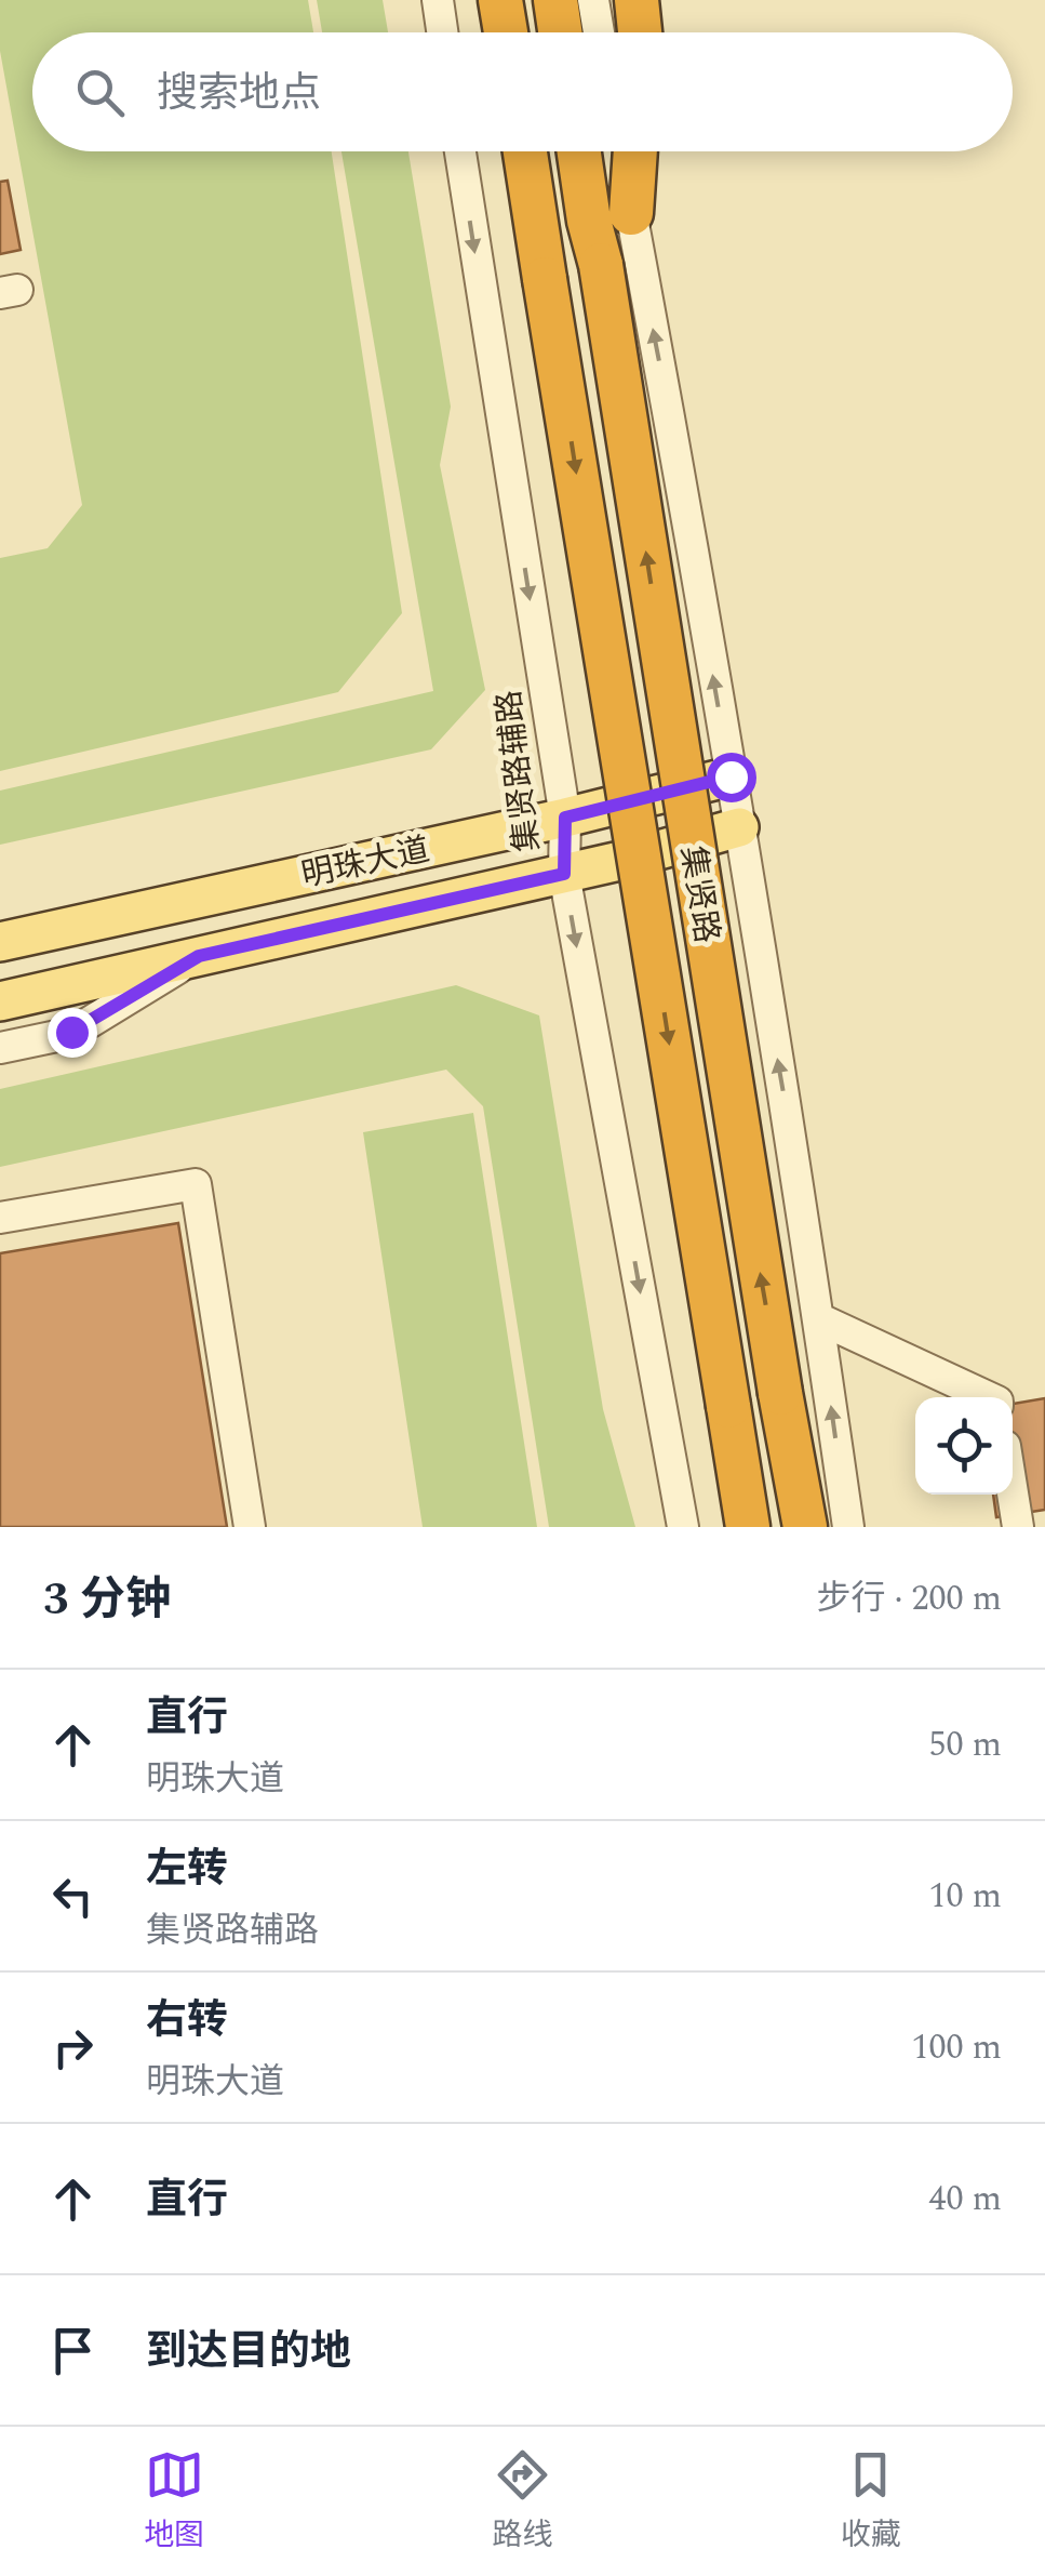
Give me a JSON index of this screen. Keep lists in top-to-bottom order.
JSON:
{
  "streets": {
    "highway": ["集贤路"],
    "main road": ["明珠大道"],
    "street": ["集贤路辅路"]
  },
  "crossings": [
    ["集贤路辅路", "明珠大道"]
  ],
  "page": {
    "search": "搜索地点",
    "heading": ["3 分钟", "步行 · 200 m"],
    "list": [
      ["直行", "明珠大道", "50 m"],
      ["左转", "集贤路辅路", "10 m"],
      ["右转", "明珠大道", "100 m"],
      ["直行", "40 m"],
      "到达目的地"
    ],
    "nav": ["地图", "路线", "收藏"]
  }
}
